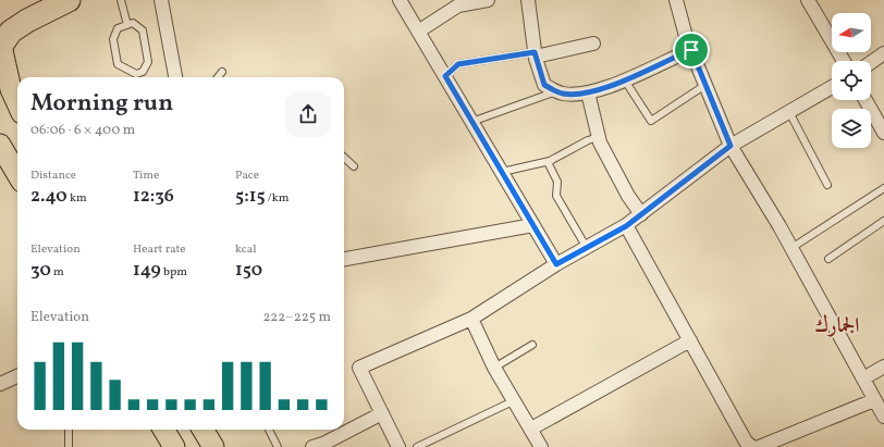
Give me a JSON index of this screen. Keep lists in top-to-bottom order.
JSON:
{
  "districts": ["الجمارك"],
  "north": "left",
  "page": {
    "heading": ["Morning run", "06:06 · 6 × 400 m"],
    "stats": [
      ["Distance", "2.40 km"],
      ["Time", "12:36"],
      ["Pace", "5:15 /km"],
      ["Elevation", "30 m"],
      ["Heart rate", "149 bpm"],
      ["kcal", "150"]
    ],
    "chart": ["Elevation", "222–225 m"]
  }
}
